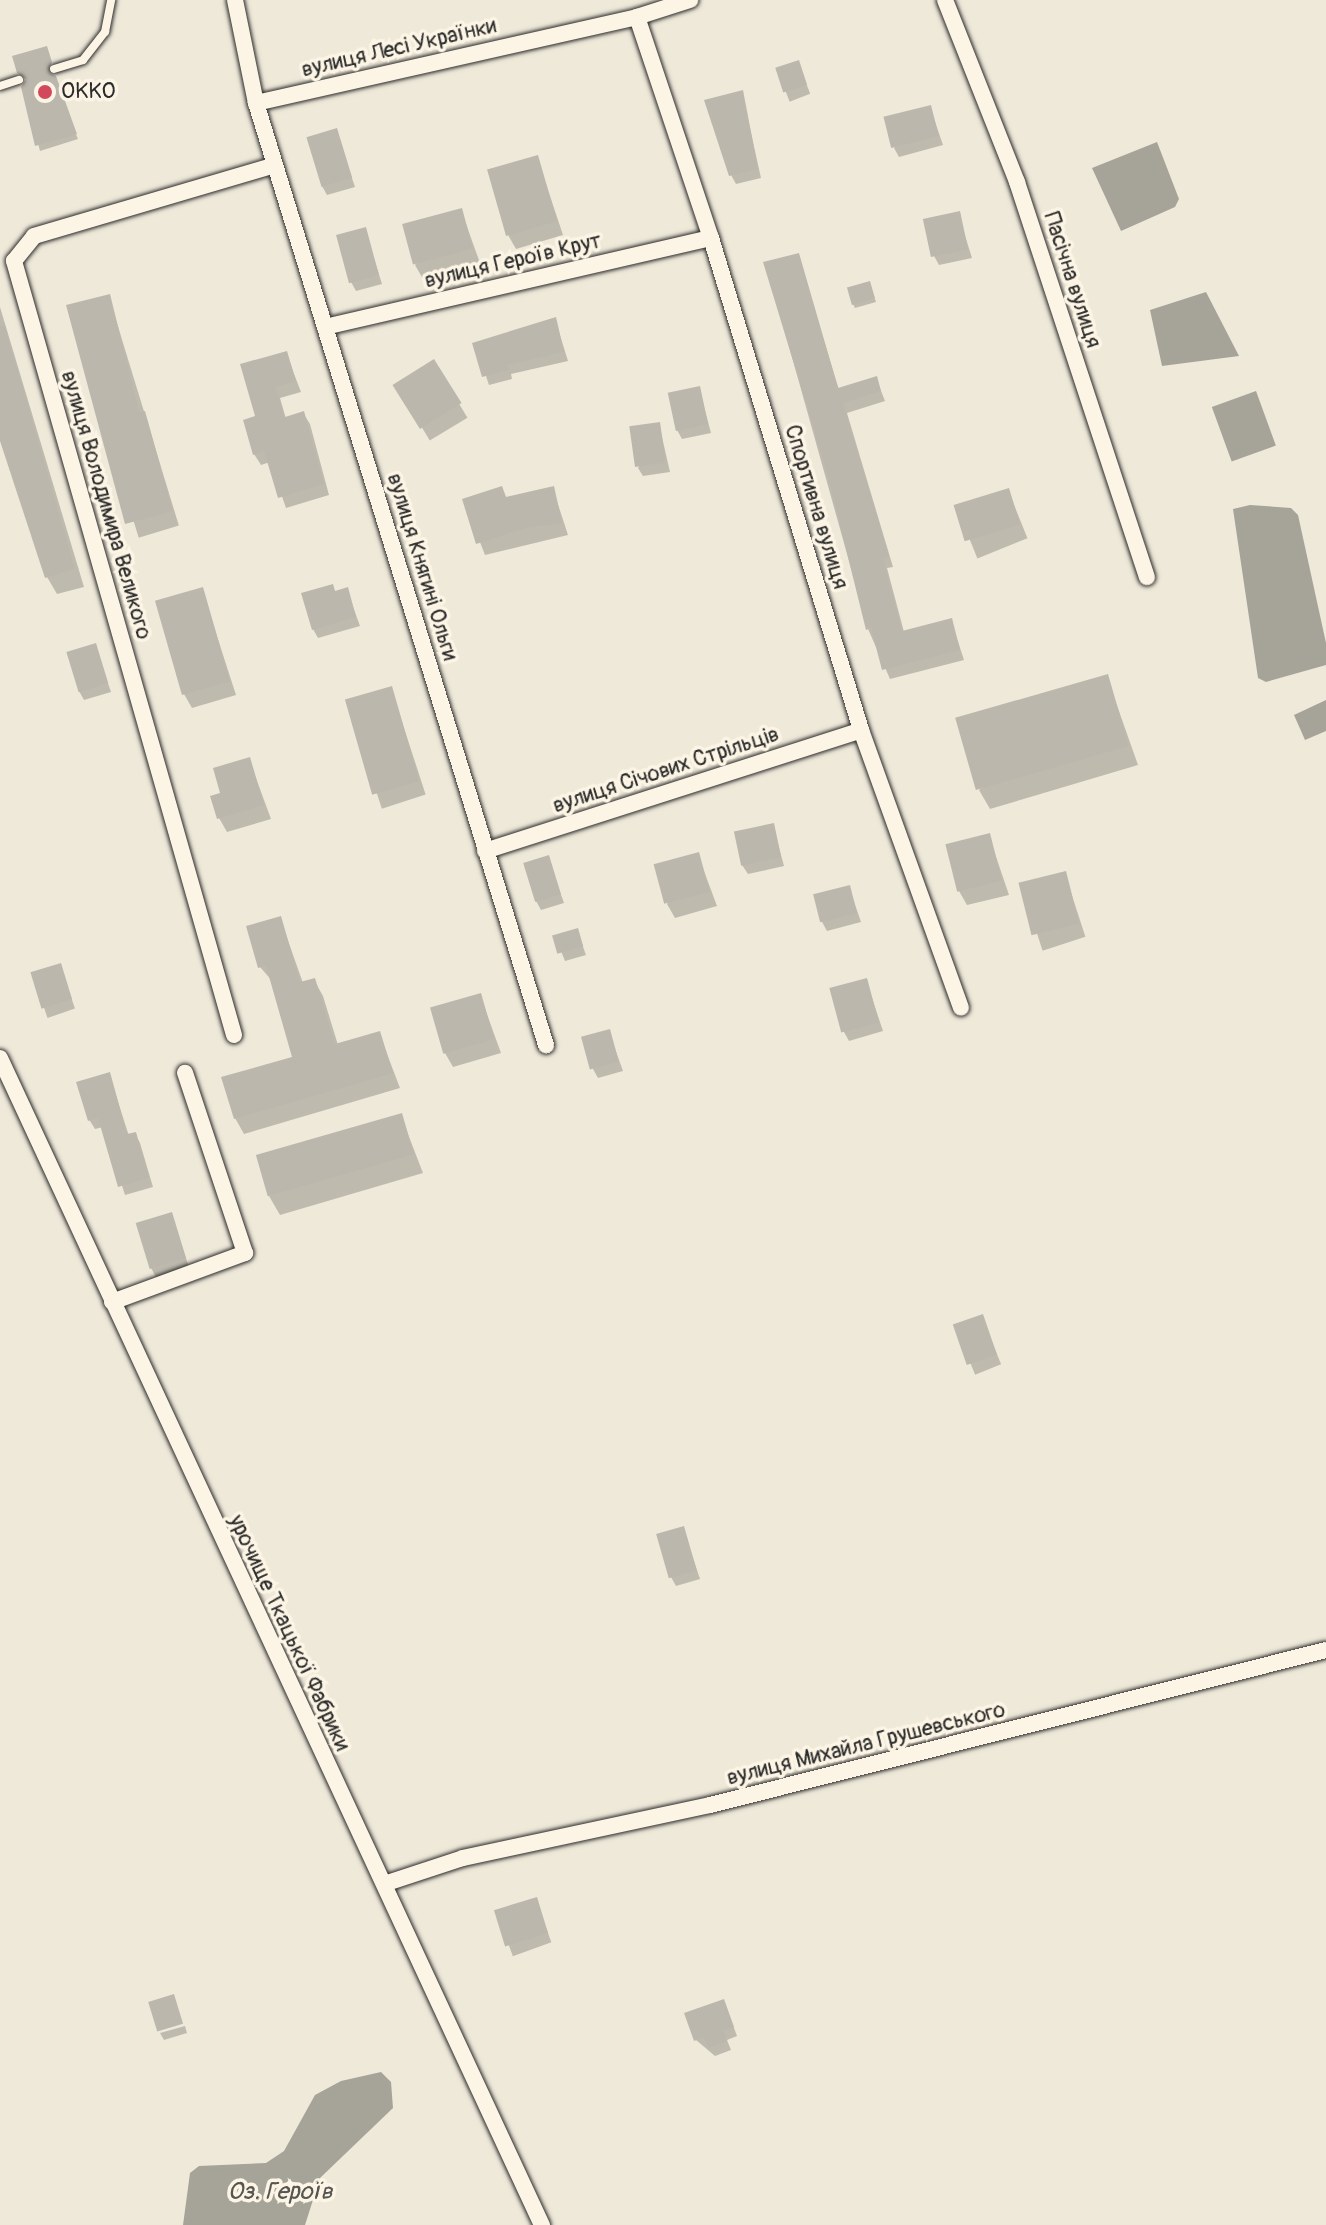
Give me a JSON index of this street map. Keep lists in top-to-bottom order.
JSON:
{
  "streets": {
    "street": [
      "вулиця Лесі Українки",
      "вулиця Героїв Крут",
      "Пасічна вулиця",
      "вулиця Володимира Великого",
      "Спортивна вулиця",
      "вулиця Княгині Ольги",
      "вулиця Січових Стрільців",
      "урочище Ткацької Фабрики",
      "вулиця Михайла Грушевського"
    ]
  },
  "crossings": [
    ["вулиця Лесі Українки", "Спортивна вулиця"],
    ["вулиця Лесі Українки", "вулиця Княгині Ольги"],
    ["вулиця Героїв Крут", "Спортивна вулиця"],
    ["вулиця Героїв Крут", "вулиця Княгині Ольги"],
    ["вулиця Володимира Великого", "вулиця Княгині Ольги"],
    ["Спортивна вулиця", "вулиця Січових Стрільців"],
    ["вулиця Княгині Ольги", "вулиця Січових Стрільців"],
    ["урочище Ткацької Фабрики", "вулиця Михайла Грушевського"]
  ],
  "water": ["Оз. Героїв"],
  "places": ["OKKO"]
}
